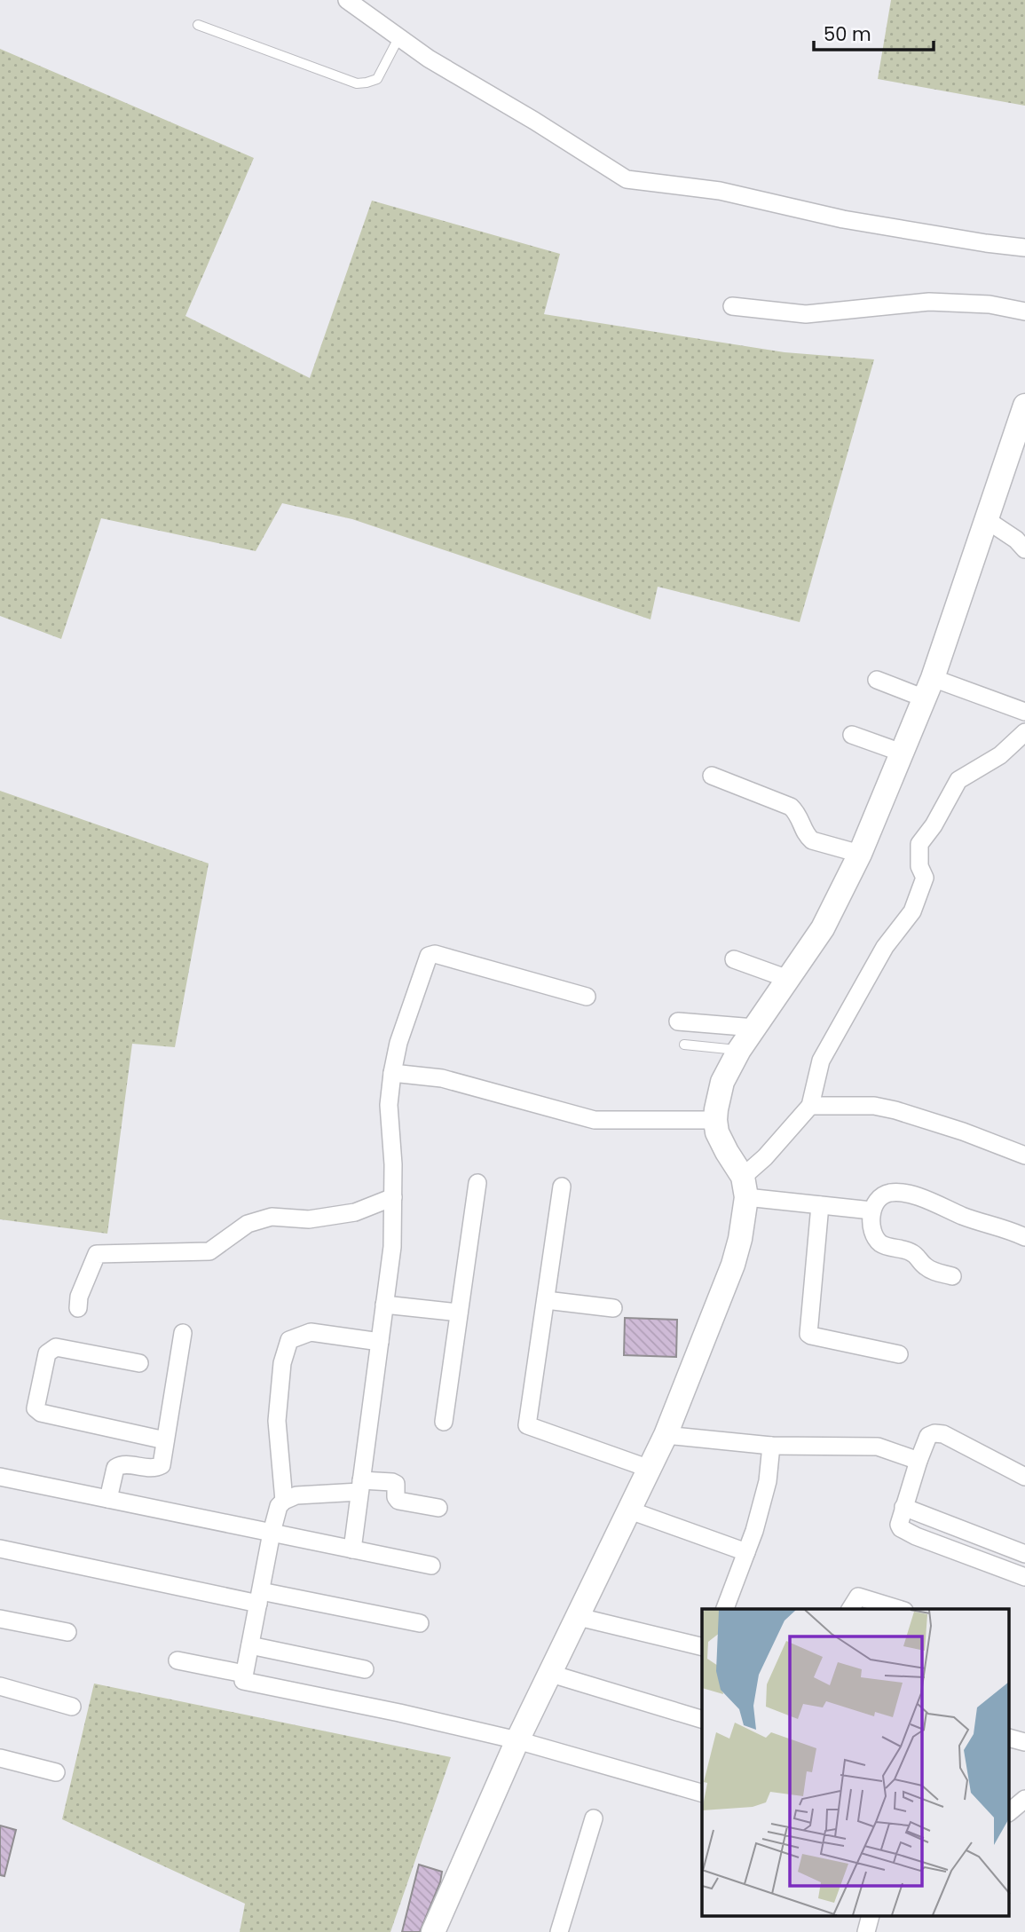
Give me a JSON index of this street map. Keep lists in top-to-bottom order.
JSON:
{
  "scale_bar": "50 m"
}
